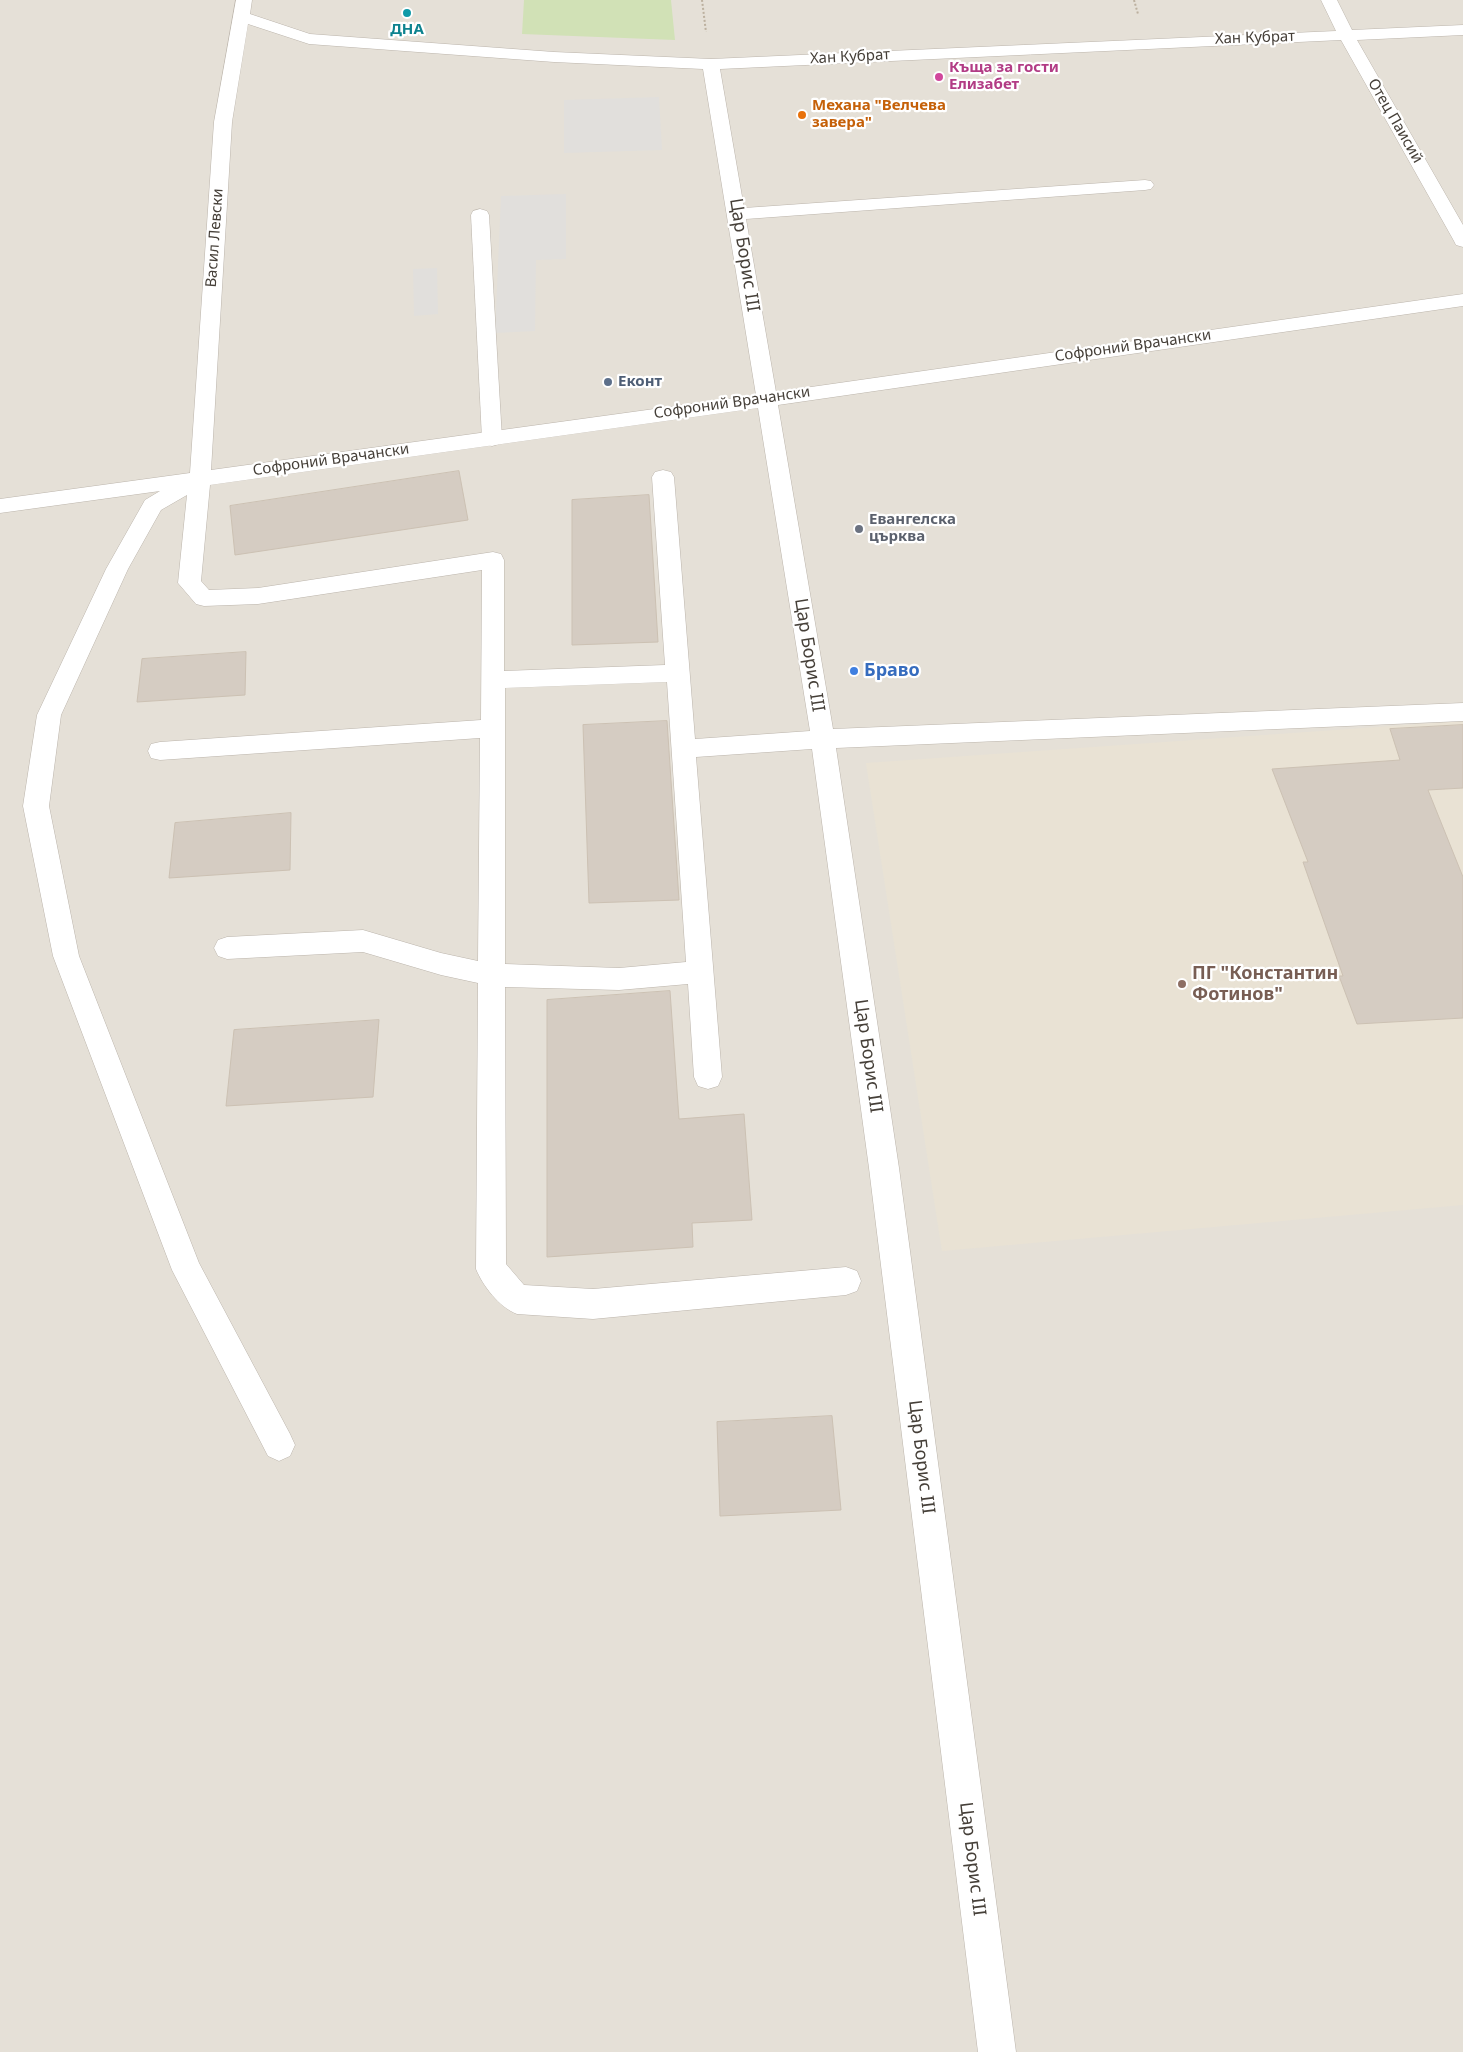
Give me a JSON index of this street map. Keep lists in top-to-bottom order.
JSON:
{
  "streets": {
    "street": [
      "Хан Кубрат",
      "Отец Паисий",
      "Васил Левски",
      "Цар Борис III",
      "Софроний Врачански"
    ]
  },
  "crossings": [
    ["Хан Кубрат", "Отец Паисий"],
    ["Хан Кубрат", "Васил Левски"],
    ["Хан Кубрат", "Цар Борис III"],
    ["Васил Левски", "Софроний Врачански"],
    ["Цар Борис III", "Софроний Врачански"]
  ],
  "places": [
    "ДНА",
    "Къща за гости Елизабет",
    "Механа \"Велчева завера\"",
    "Еконт",
    "Евангелска църква",
    "Браво",
    "ПГ \"Константин Фотинов\""
  ]
}
